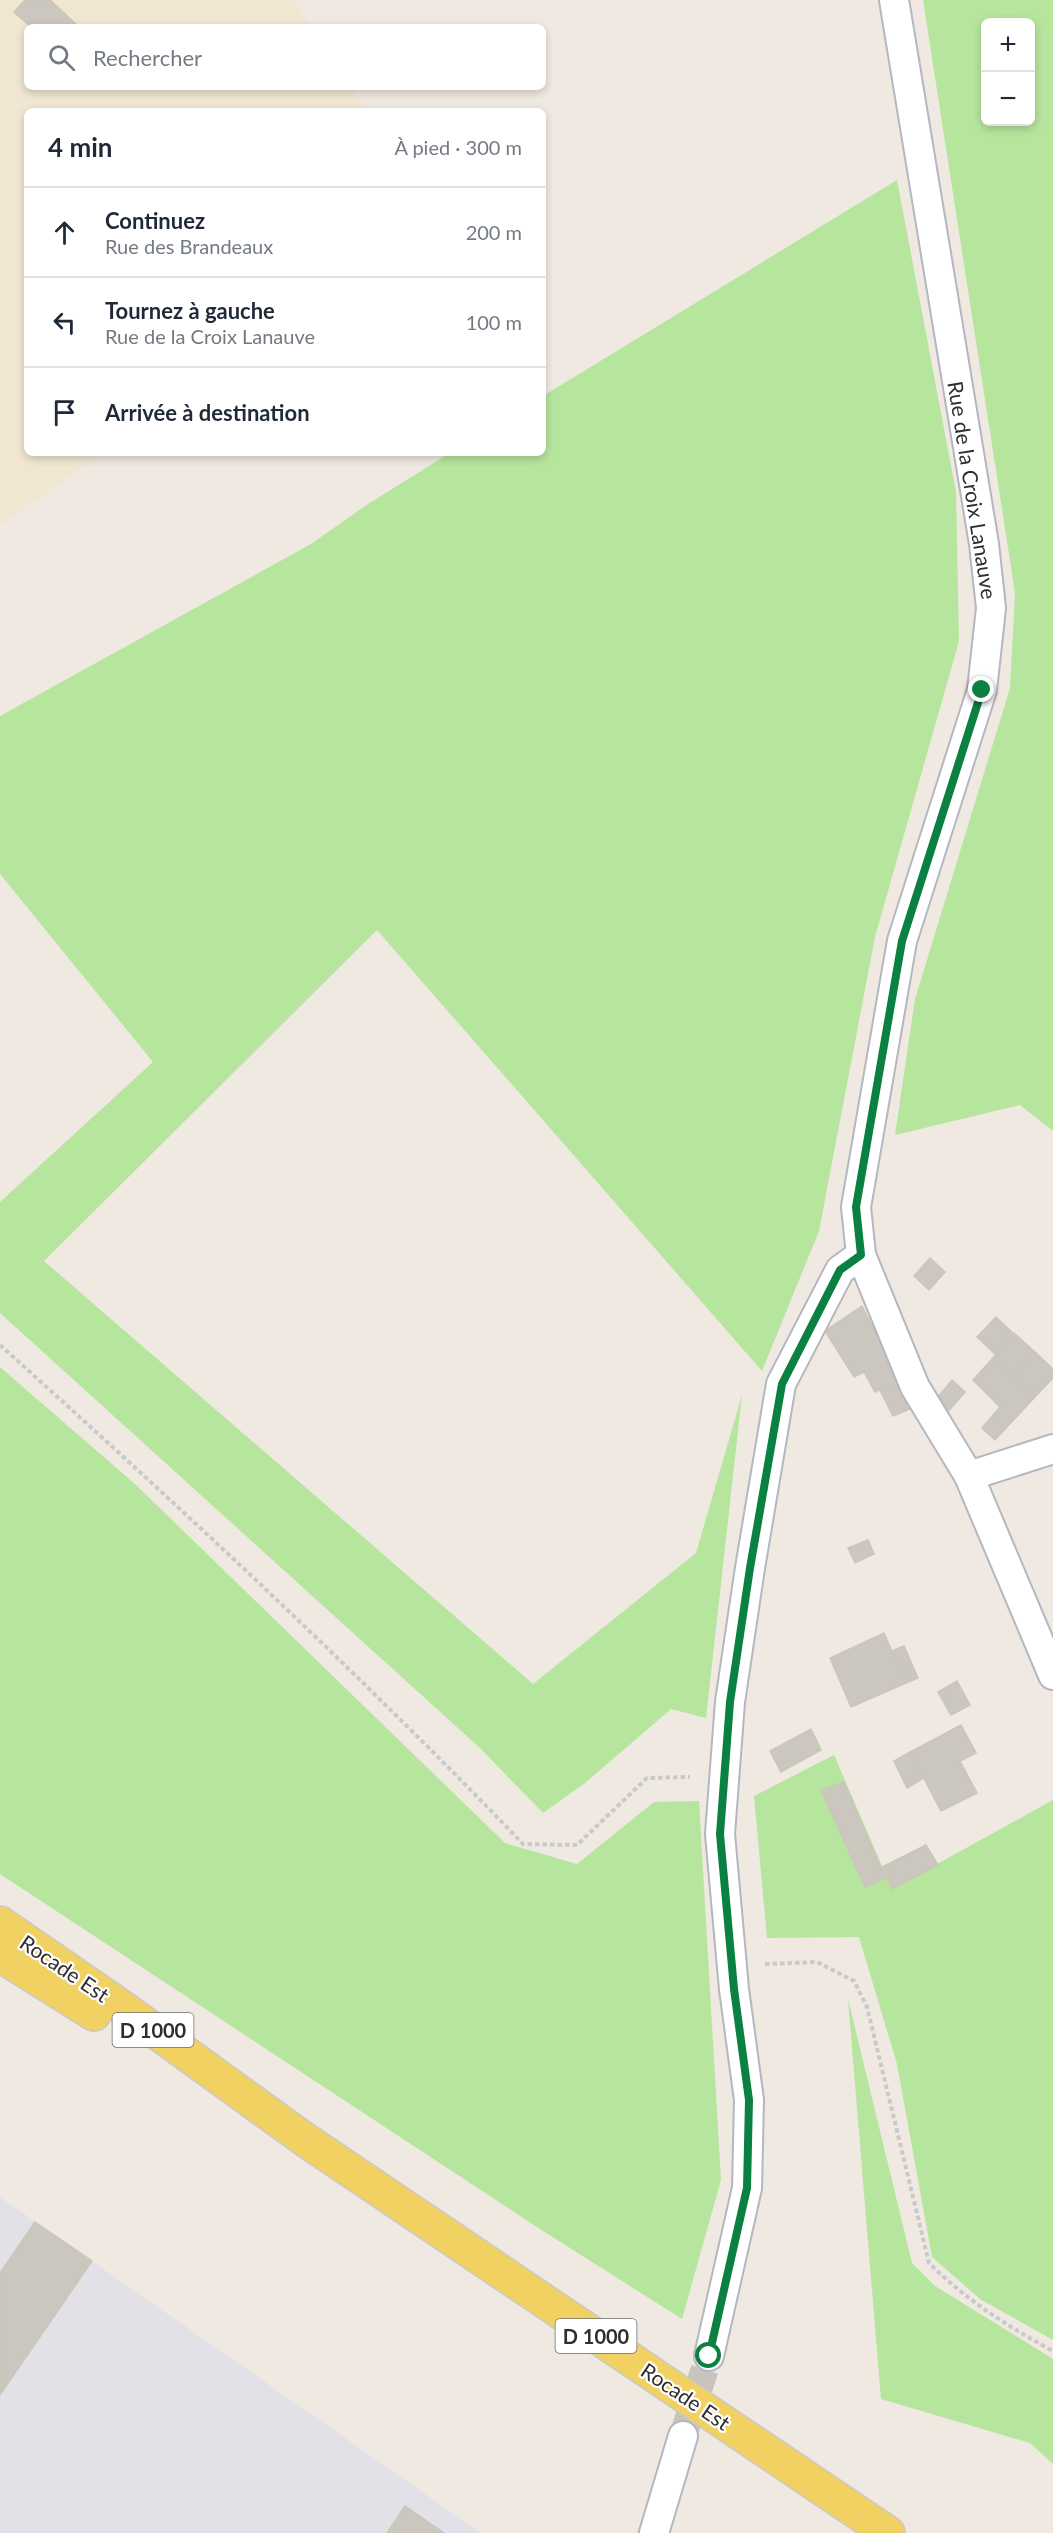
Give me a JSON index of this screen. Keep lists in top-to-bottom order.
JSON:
{
  "streets": {
    "main road": ["Rocade Est", "D 1000"],
    "street": ["Rue de la Croix Lanauve"]
  },
  "page": {
    "map_buttons": ["+", "−"],
    "search": "Rechercher",
    "heading": ["4 min", "À pied · 300 m"],
    "list": [
      ["Continuez", "Rue des Brandeaux", "200 m"],
      ["Tournez à gauche", "Rue de la Croix Lanauve", "100 m"],
      "Arrivée à destination"
    ]
  }
}
